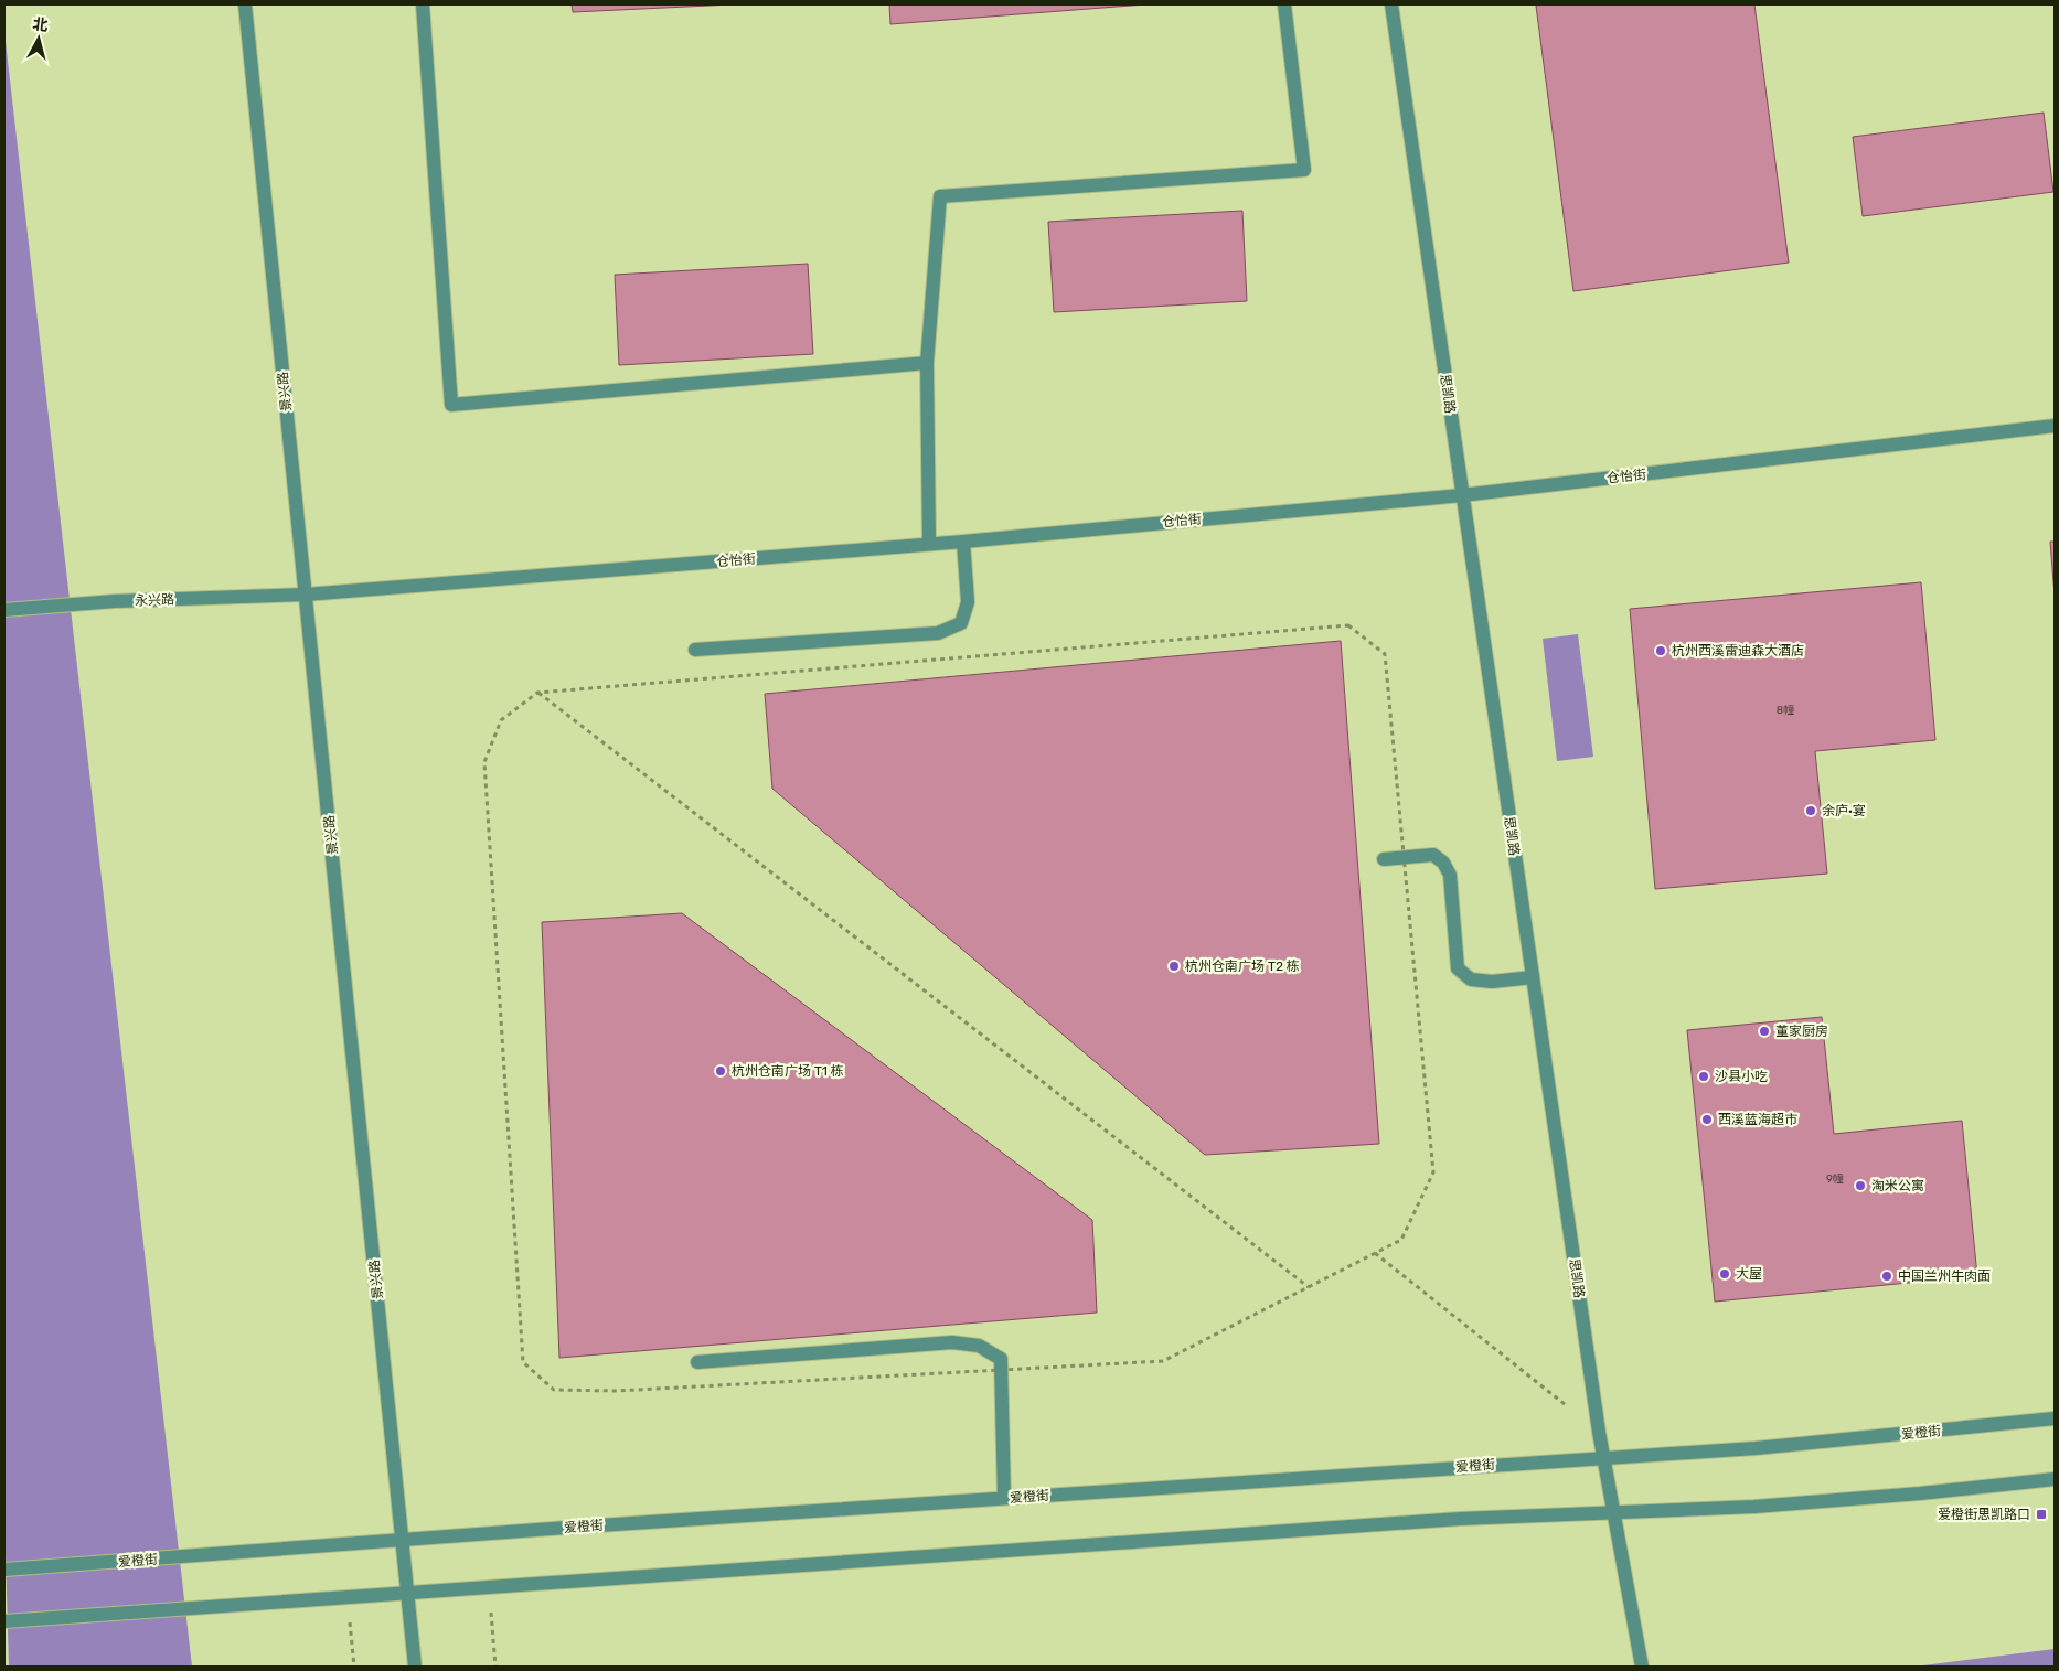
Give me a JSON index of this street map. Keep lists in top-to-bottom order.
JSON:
{
  "streets": {
    "street": [
      "景兴路",
      "思凯路",
      "仓怡街",
      "永兴路",
      "爱橙街"
    ]
  },
  "crossings": [
    ["景兴路", "仓怡街"],
    ["景兴路", "永兴路"],
    ["景兴路", "爱橙街"],
    ["思凯路", "仓怡街"],
    ["思凯路", "爱橙街"],
    ["仓怡街", "永兴路"]
  ],
  "places": {
    "other": [
      "杭州西溪雷迪森大酒店",
      "余庐·宴",
      "杭州仓南广场 T2 栋",
      "董家厨房",
      "杭州仓南广场 T1 栋",
      "沙县小吃",
      "西溪蓝海超市",
      "淘米公寓",
      "大屋",
      "中国兰州牛肉面"
    ],
    "transit": ["爱橙街思凯路口"]
  },
  "house_numbers": ["8幢", "9幢"],
  "north": "top"
}
